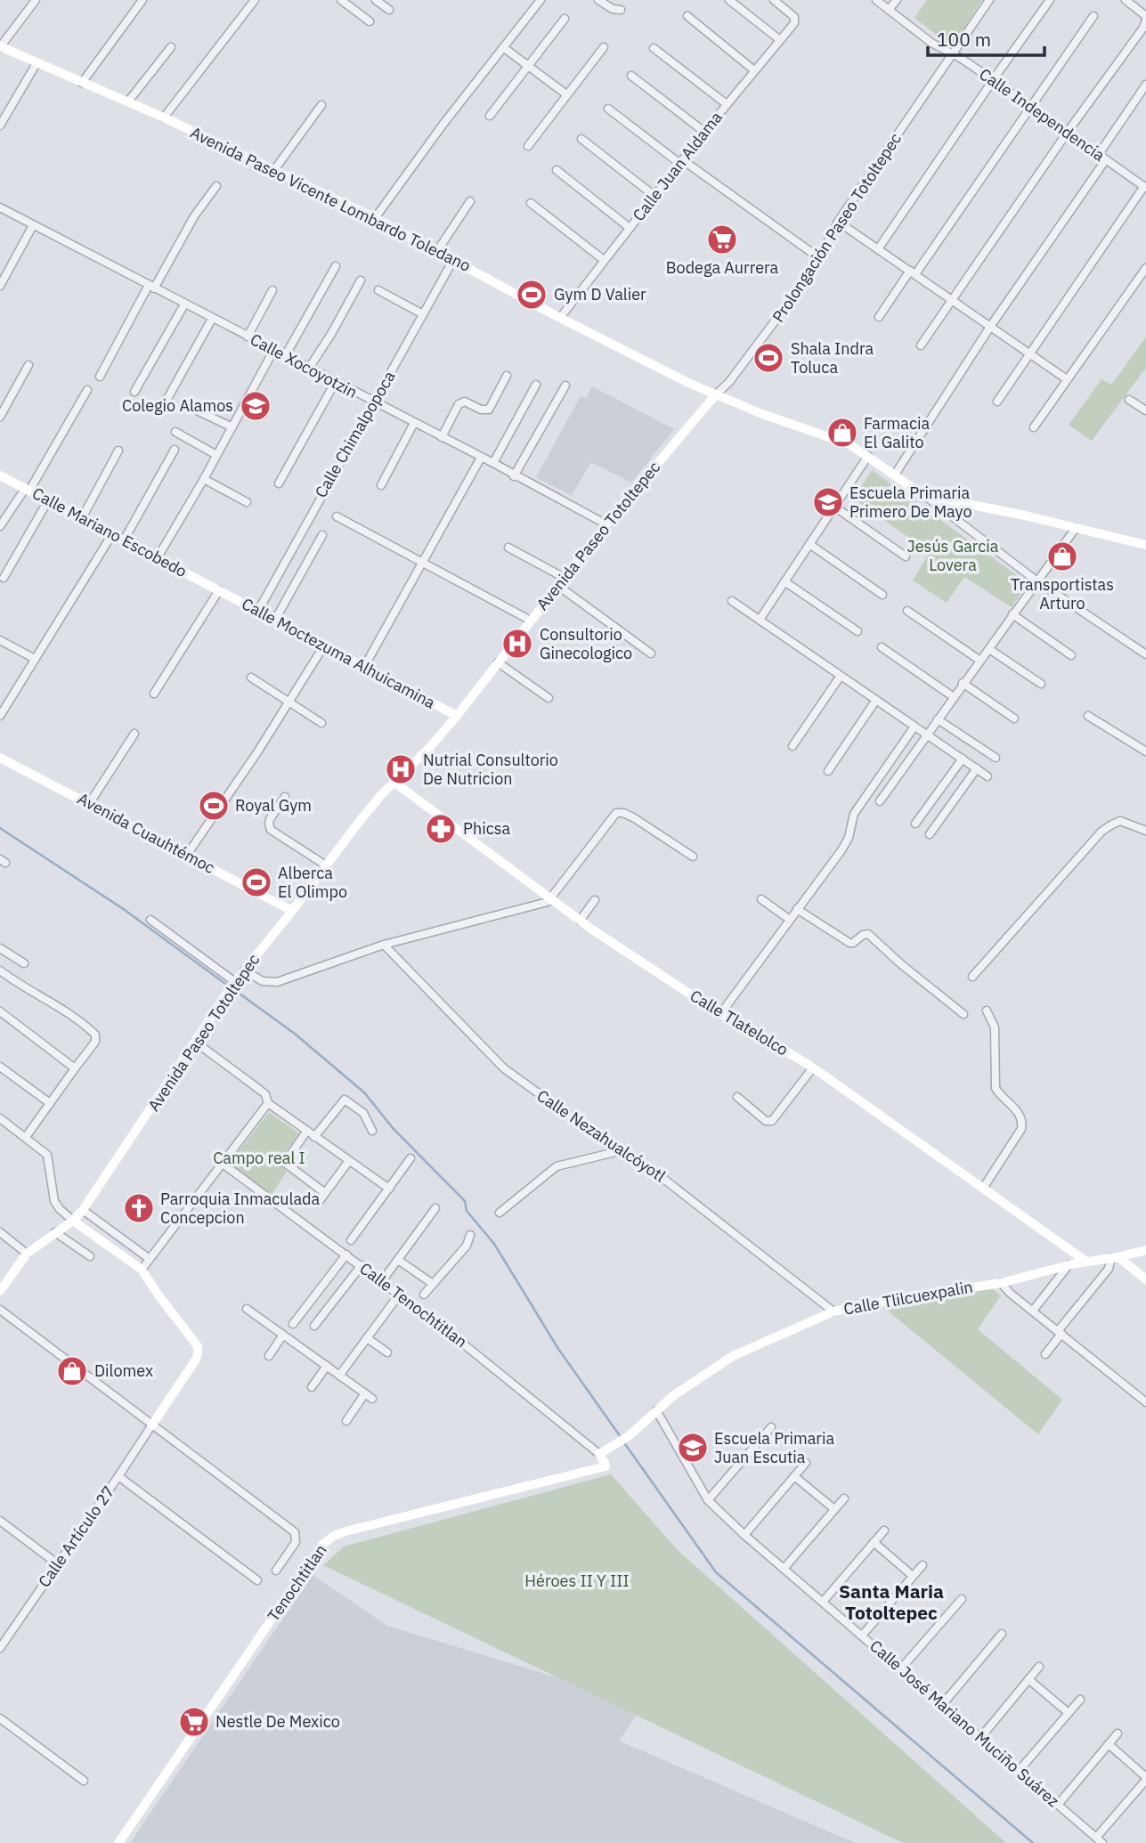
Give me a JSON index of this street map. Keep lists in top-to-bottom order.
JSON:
{
  "streets": {
    "main road": [
      "Avenida Paseo Vicente Lombardo Toledano",
      "Calle Mariano Escobedo",
      "Avenida Paseo Totoltepec",
      "Calle Moctezuma Alhuicamina",
      "Avenida Cuauhtémoc",
      "Calle Tlatelolco",
      "Calle Tlilcuexpalin",
      "Calle Artículo 27",
      "Tenochtitlan"
    ],
    "street": [
      "Calle Independencia",
      "Calle Juan Aldama",
      "Prolongación Paseo Totoltepec",
      "Calle Xocoyotzin",
      "Calle Chimalpopoca",
      "Calle Nezahualcóyotl",
      "Calle Tenochtitlan",
      "Calle José Mariano Muciño Suárez"
    ]
  },
  "crossings": [
    ["Calle Independencia", "Prolongación Paseo Totoltepec"],
    ["Calle Juan Aldama", "Avenida Paseo Vicente Lombardo Toledano"],
    ["Avenida Paseo Vicente Lombardo Toledano", "Prolongación Paseo Totoltepec"],
    ["Avenida Paseo Vicente Lombardo Toledano", "Calle Chimalpopoca"],
    ["Avenida Paseo Vicente Lombardo Toledano", "Avenida Paseo Totoltepec"],
    ["Prolongación Paseo Totoltepec", "Avenida Paseo Totoltepec"],
    ["Calle Xocoyotzin", "Calle Chimalpopoca"],
    ["Calle Xocoyotzin", "Avenida Paseo Totoltepec"],
    ["Calle Chimalpopoca", "Calle Moctezuma Alhuicamina"],
    ["Calle Mariano Escobedo", "Calle Moctezuma Alhuicamina"],
    ["Avenida Paseo Totoltepec", "Calle Moctezuma Alhuicamina"],
    ["Avenida Paseo Totoltepec", "Avenida Cuauhtémoc"],
    ["Avenida Paseo Totoltepec", "Calle Tlatelolco"],
    ["Calle Tlatelolco", "Calle Tlilcuexpalin"],
    ["Calle Nezahualcóyotl", "Calle Tlilcuexpalin"],
    ["Calle Tlilcuexpalin", "Tenochtitlan"],
    ["Calle Tlilcuexpalin", "Calle José Mariano Muciño Suárez"],
    ["Calle Tenochtitlan", "Tenochtitlan"]
  ],
  "districts": ["Santa Maria Totoltepec"],
  "parks": ["Jesús Garcia Lovera", "Campo real I", "Héroes II Y III"],
  "places": {
    "supermarket": ["Bodega Aurrera", "Nestle De Mexico"],
    "sports": [
      "Gym D Valier",
      "Shala Indra Toluca",
      "Royal Gym",
      "Alberca El Olimpo"
    ],
    "school or university": ["Colegio Alamos", "Escuela Primaria Primero De Mayo", "Escuela Primaria Juan Escutia"],
    "shop": ["Farmacia El Galito", "Transportistas Arturo", "Dilomex"],
    "hospital": ["Consultorio Ginecologico", "Nutrial Consultorio De Nutricion"],
    "pharmacy": ["Phicsa"],
    "church": ["Parroquia Inmaculada Concepcion"]
  },
  "scale_bar": "100 m"
}
